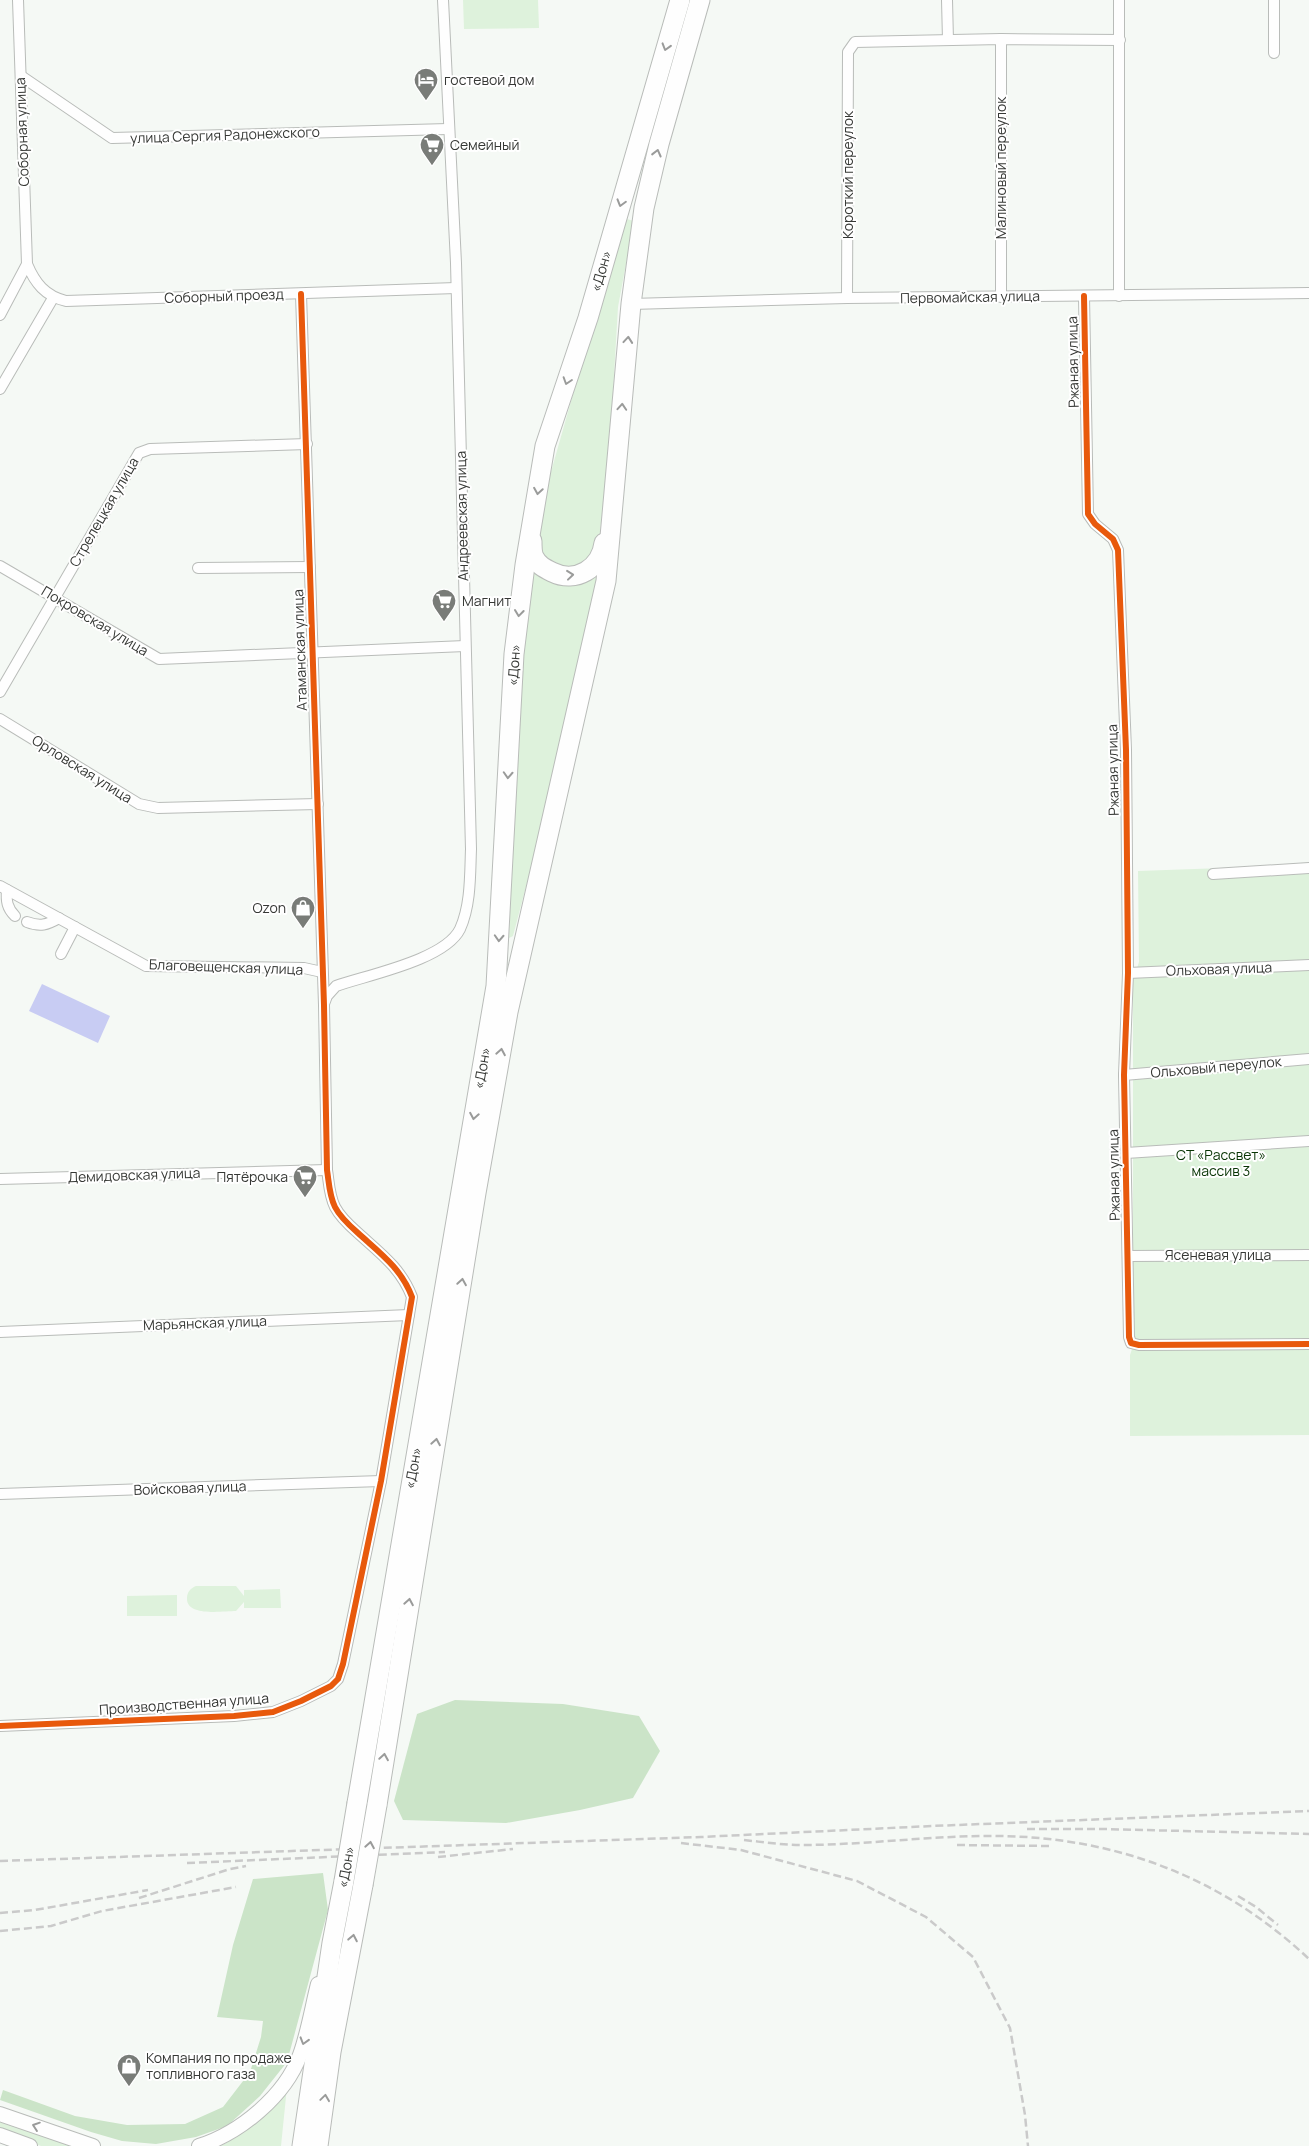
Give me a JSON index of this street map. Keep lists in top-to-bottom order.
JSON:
{
  "streets": {
    "highway": ["«Дон»"],
    "street": [
      "Соборная улица",
      "улица Сергия Радонежского",
      "Малиновый переулок",
      "Короткий переулок",
      "Соборный проезд",
      "Первомайская улица",
      "Ржаная улица",
      "Стрелецкая улица",
      "Андреевская улица",
      "Покровская улица",
      "Атаманская улица",
      "Орловская улица",
      "Благовещенская улица",
      "Ольховая улица",
      "Ольховый переулок",
      "Демидовская улица",
      "Ясеневая улица",
      "Марьянская улица",
      "Войсковая улица",
      "Производственная улица"
    ]
  },
  "crossings": [
    ["Соборная улица", "улица Сергия Радонежского"],
    ["Соборная улица", "Соборный проезд"],
    ["улица Сергия Радонежского", "Андреевская улица"],
    ["Малиновый переулок", "Первомайская улица"],
    ["Короткий переулок", "Первомайская улица"],
    ["«Дон»", "Первомайская улица"],
    ["Соборный проезд", "Андреевская улица"],
    ["Соборный проезд", "Атаманская улица"],
    ["Первомайская улица", "Ржаная улица"],
    ["Ржаная улица", "Ольховая улица"],
    ["Ржаная улица", "Ольховый переулок"],
    ["Ржаная улица", "Ясеневая улица"],
    ["Стрелецкая улица", "Покровская улица"],
    ["Стрелецкая улица", "Атаманская улица"],
    ["Андреевская улица", "Покровская улица"],
    ["Андреевская улица", "Атаманская улица"],
    ["Покровская улица", "Атаманская улица"],
    ["Атаманская улица", "Орловская улица"],
    ["Атаманская улица", "Благовещенская улица"],
    ["Атаманская улица", "Демидовская улица"],
    ["Атаманская улица", "Марьянская улица"],
    ["Атаманская улица", "Производственная улица"],
    ["Марьянская улица", "Производственная улица"],
    ["Войсковая улица", "Производственная улица"]
  ],
  "parks": ["СТ «Рассвет» массив 3"],
  "places": {
    "hotel": ["гостевой дом"],
    "supermarket": ["Семейный", "Магнит", "Пятёрочка"],
    "shop": ["Ozon", "Компания по продаже топливного газа"]
  }
}
